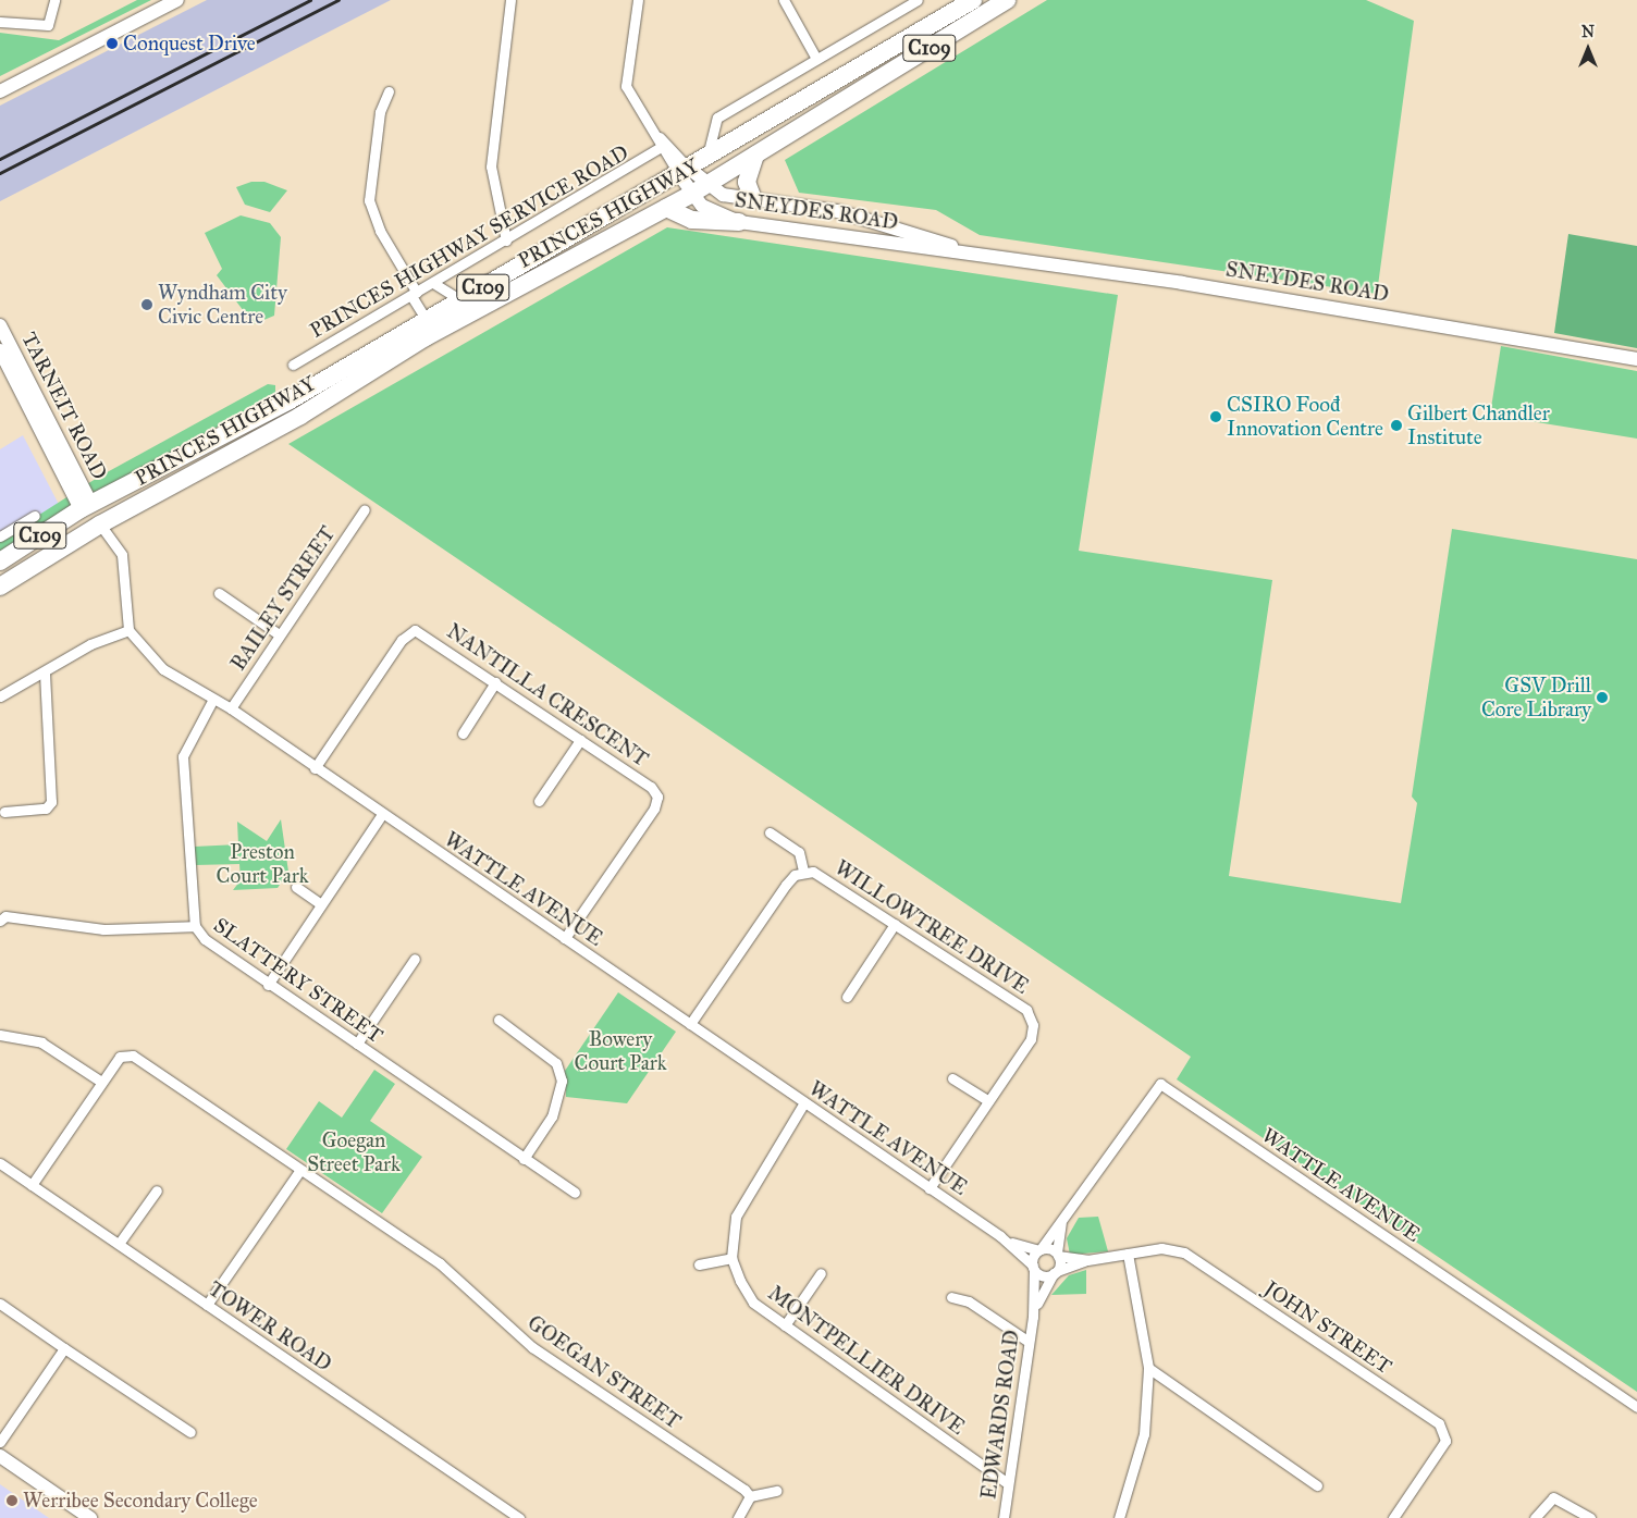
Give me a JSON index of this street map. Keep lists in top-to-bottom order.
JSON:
{
  "streets": {
    "highway": ["C109", "PRINCES HIGHWAY"],
    "main road": ["SNEYDES ROAD", "TARNEIT ROAD"],
    "street": [
      "PRINCES HIGHWAY SERVICE ROAD",
      "BAILEY STREET",
      "NANTILLA CRESCENT",
      "WATTLE AVENUE",
      "WILLOWTREE DRIVE",
      "SLATTERY STREET",
      "TOWER ROAD",
      "JOHN STREET",
      "MONTPELLIER DRIVE",
      "GOEGAN STREET",
      "EDWARDS ROAD"
    ]
  },
  "crossings": [
    ["SNEYDES ROAD", "PRINCES HIGHWAY"],
    ["PRINCES HIGHWAY", "TARNEIT ROAD"],
    ["BAILEY STREET", "WATTLE AVENUE"],
    ["NANTILLA CRESCENT", "WATTLE AVENUE"],
    ["WATTLE AVENUE", "WILLOWTREE DRIVE"],
    ["WATTLE AVENUE", "SLATTERY STREET"],
    ["WATTLE AVENUE", "JOHN STREET"],
    ["WATTLE AVENUE", "EDWARDS ROAD"],
    ["TOWER ROAD", "GOEGAN STREET"],
    ["JOHN STREET", "EDWARDS ROAD"],
    ["MONTPELLIER DRIVE", "EDWARDS ROAD"]
  ],
  "parks": ["Preston Court Park", "Bowery Court Park", "Goegan Street Park"],
  "places": [
    "Conquest Drive",
    "Wyndham City Civic Centre",
    "CSIRO Foođ Innovation Centre",
    "Gilbert Chandler Institute",
    "GSV Drill Core Library",
    "Werribee Secondary College"
  ],
  "north": "top"
}
